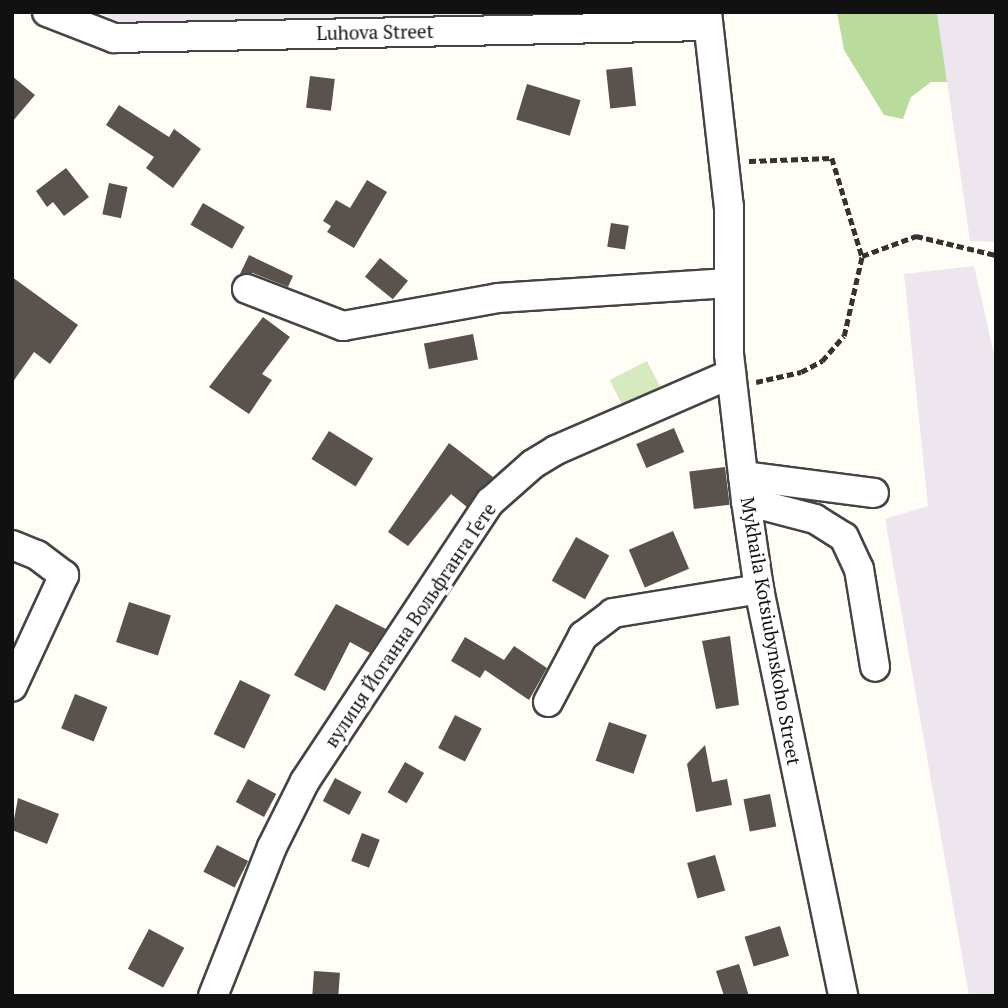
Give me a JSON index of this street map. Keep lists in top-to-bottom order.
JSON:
{
  "streets": {
    "street": ["Luhova Street", "вулиця Йоганна Вольфганга Ґете", "Mykhaila Kotsiubynskoho Street"]
  },
  "crossings": [
    ["Luhova Street", "Mykhaila Kotsiubynskoho Street"],
    ["вулиця Йоганна Вольфганга Ґете", "Mykhaila Kotsiubynskoho Street"]
  ]
}
